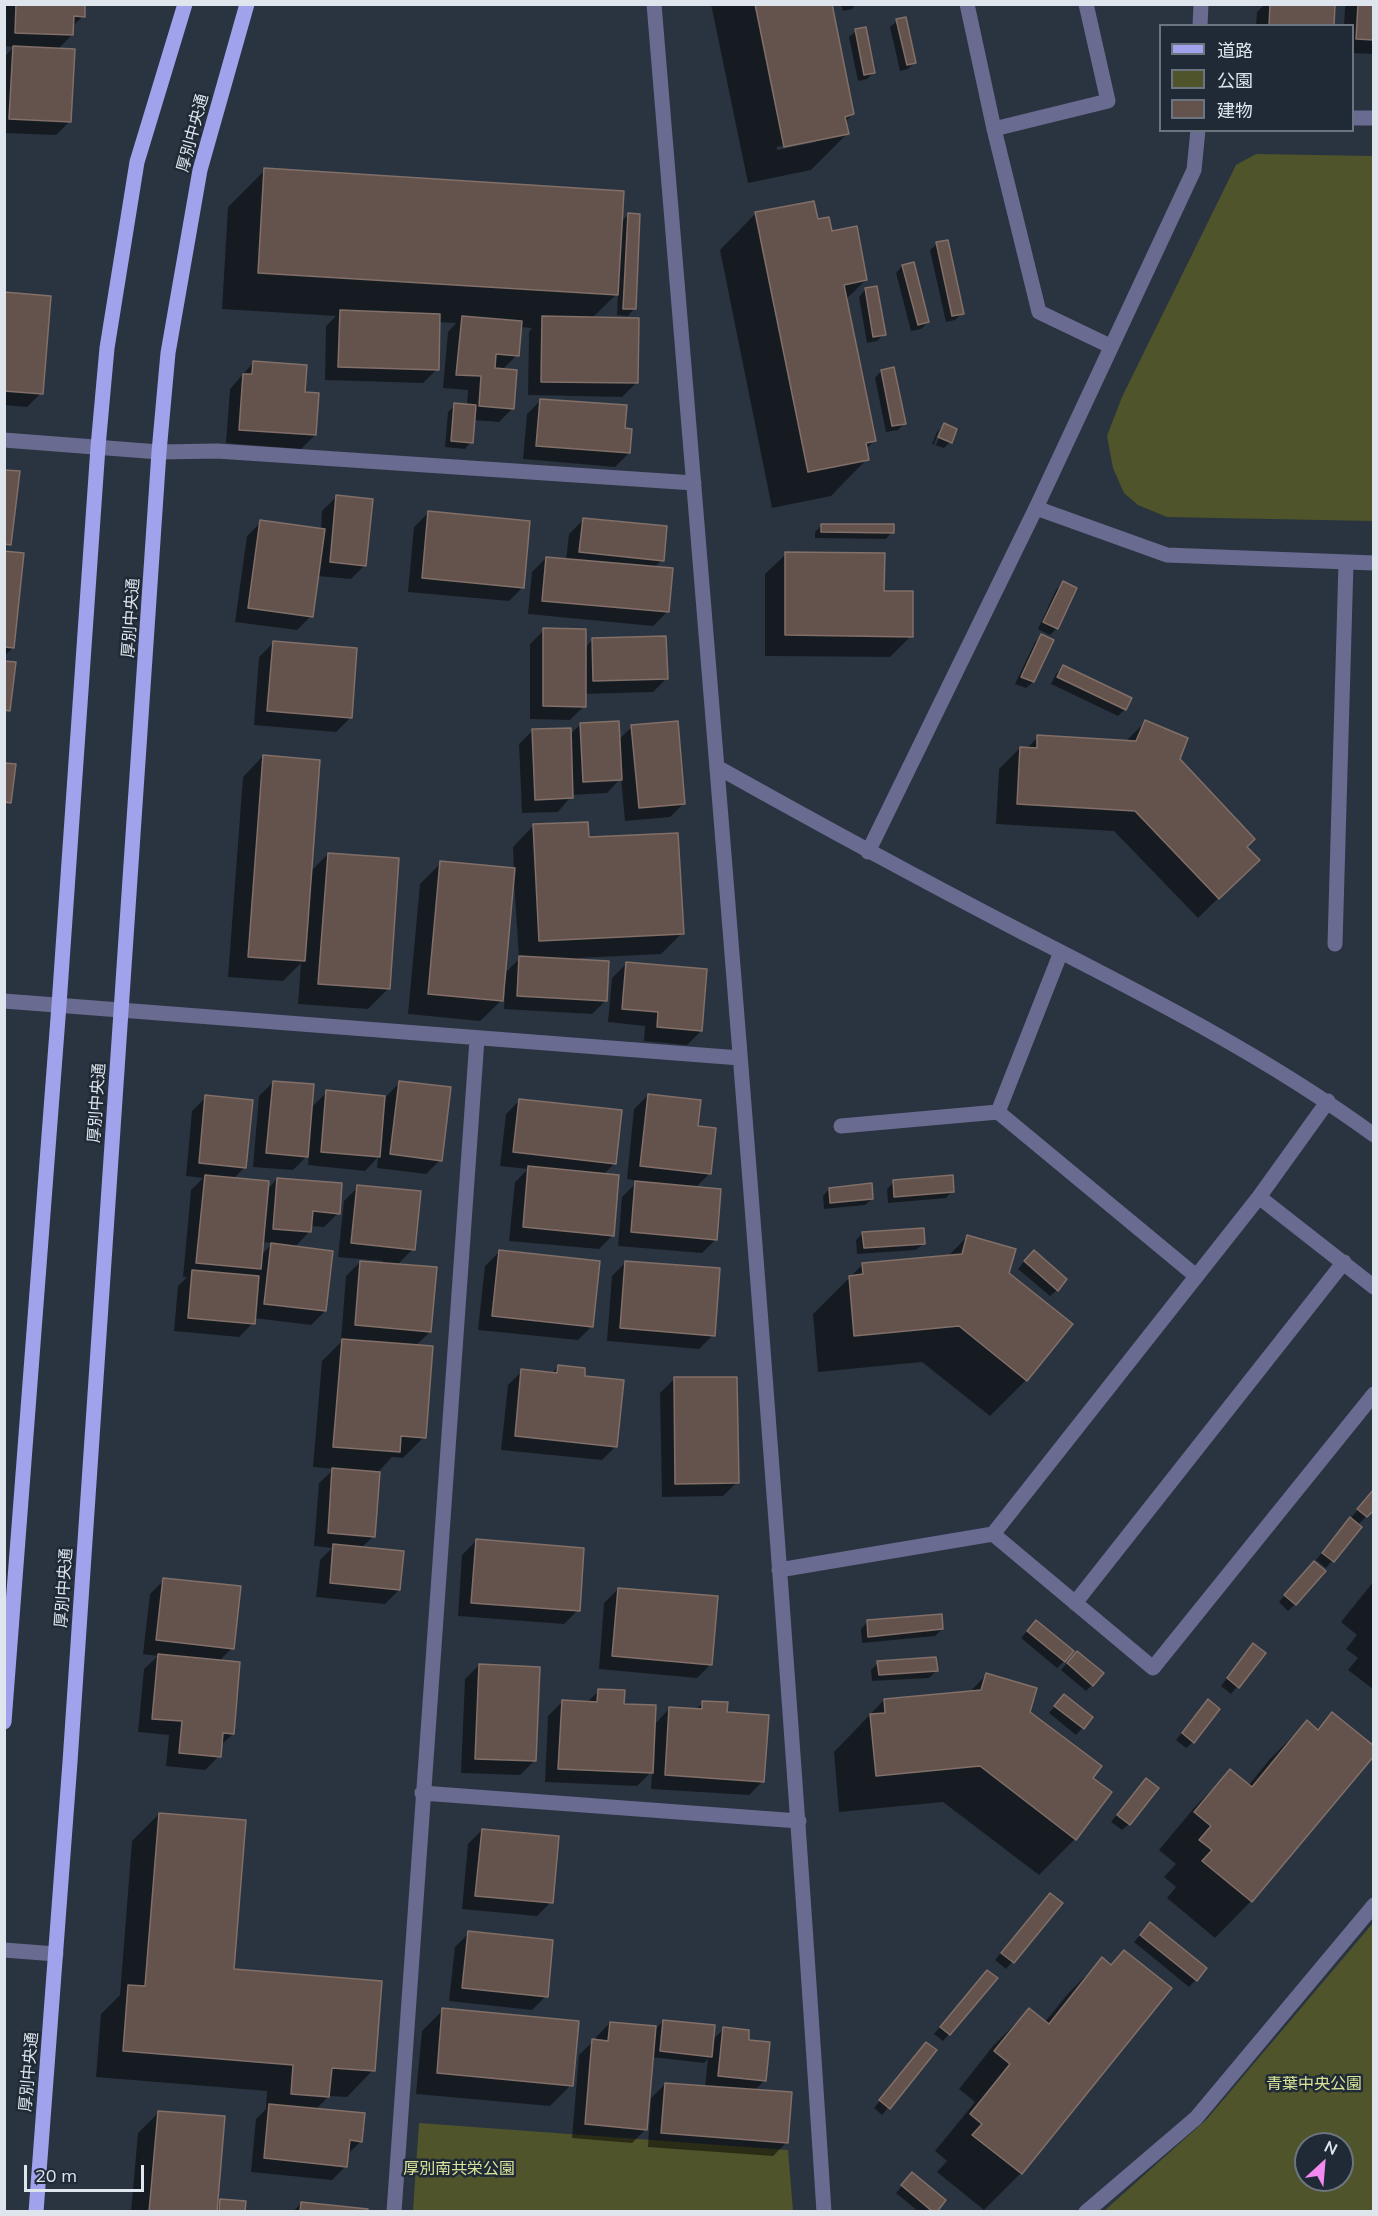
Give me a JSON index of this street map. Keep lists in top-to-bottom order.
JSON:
{
  "streets": {
    "main road": ["厚別中央通"]
  },
  "parks": ["青葉中央公園", "厚別南共栄公園"],
  "legend": ["道路", "公園", "建物"],
  "scale_bar": "20 m",
  "north": "top right"
}
